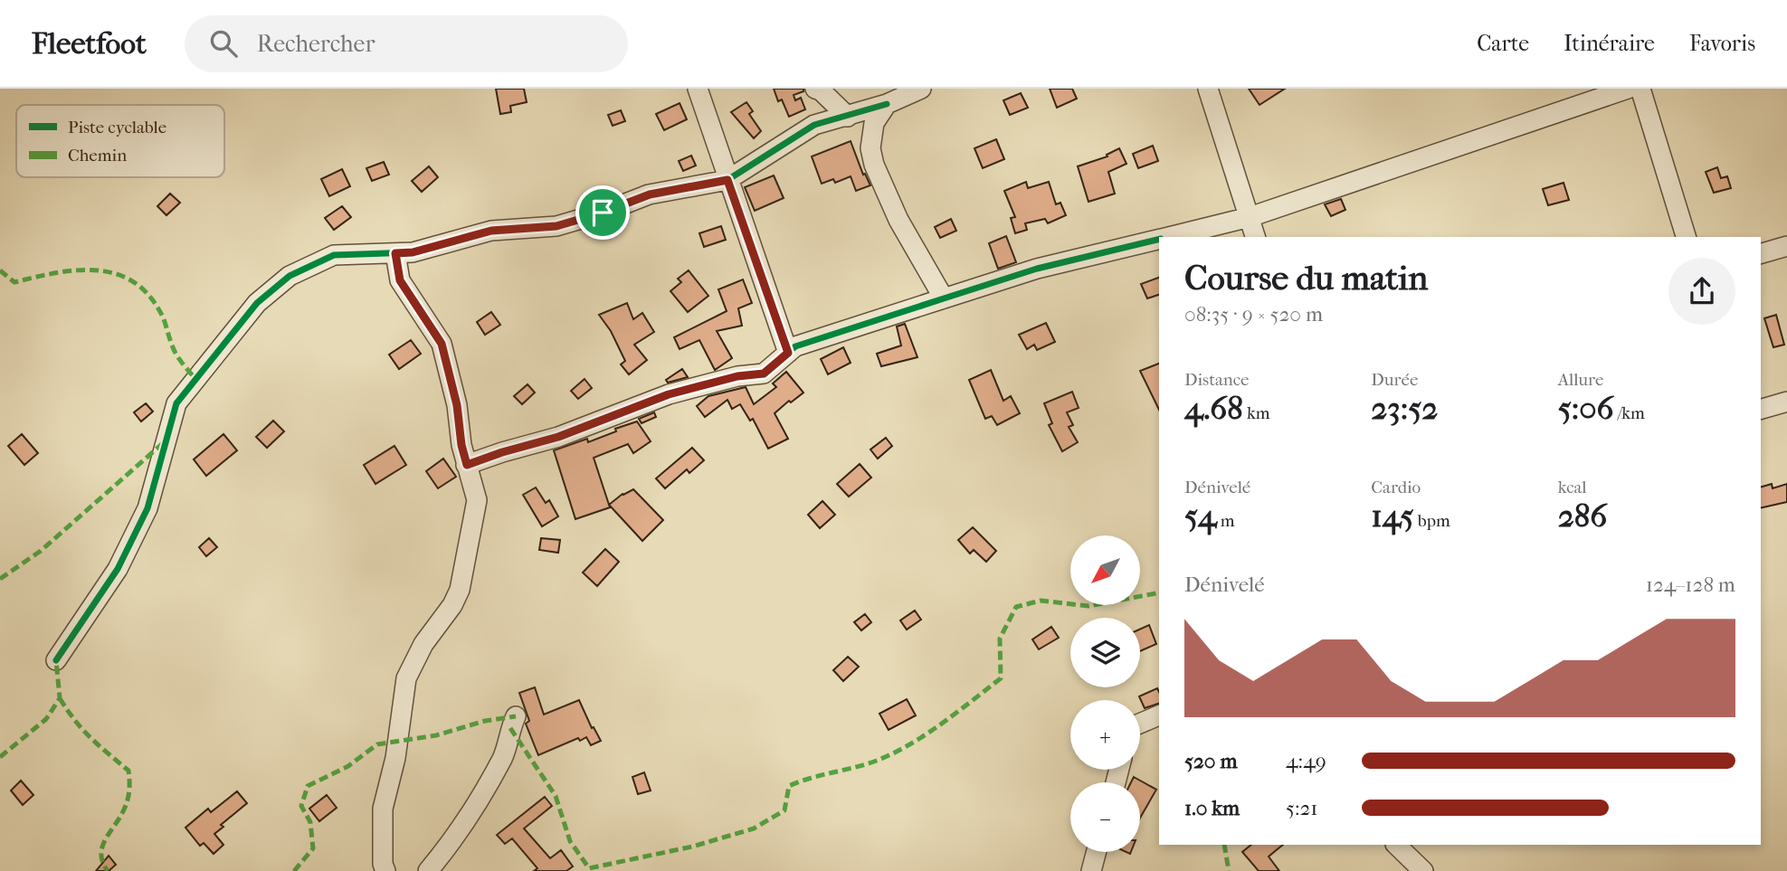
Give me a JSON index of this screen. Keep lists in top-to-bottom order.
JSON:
{
  "legend": ["Piste cyclable", "Chemin"],
  "north": "bottom left",
  "page": {
    "header": "Fleetfoot",
    "search": "Rechercher",
    "nav": ["Carte", "Itinéraire", "Favoris"],
    "heading": ["Course du matin", "08:35 · 9 × 520 m"],
    "stats": [
      ["Distance", "4.68 km"],
      ["Durée", "23:52"],
      ["Allure", "5:06 /km"],
      ["Dénivelé", "54 m"],
      ["Cardio", "145 bpm"],
      ["kcal", "286"]
    ],
    "map_buttons": ["+", "−"],
    "chart": ["Dénivelé", "124–128 m"],
    "list": [
      {
        "name": "520 m",
        "note": "4:49"
      },
      {
        "name": "1.0 km",
        "note": "5:21"
      }
    ]
  }
}
